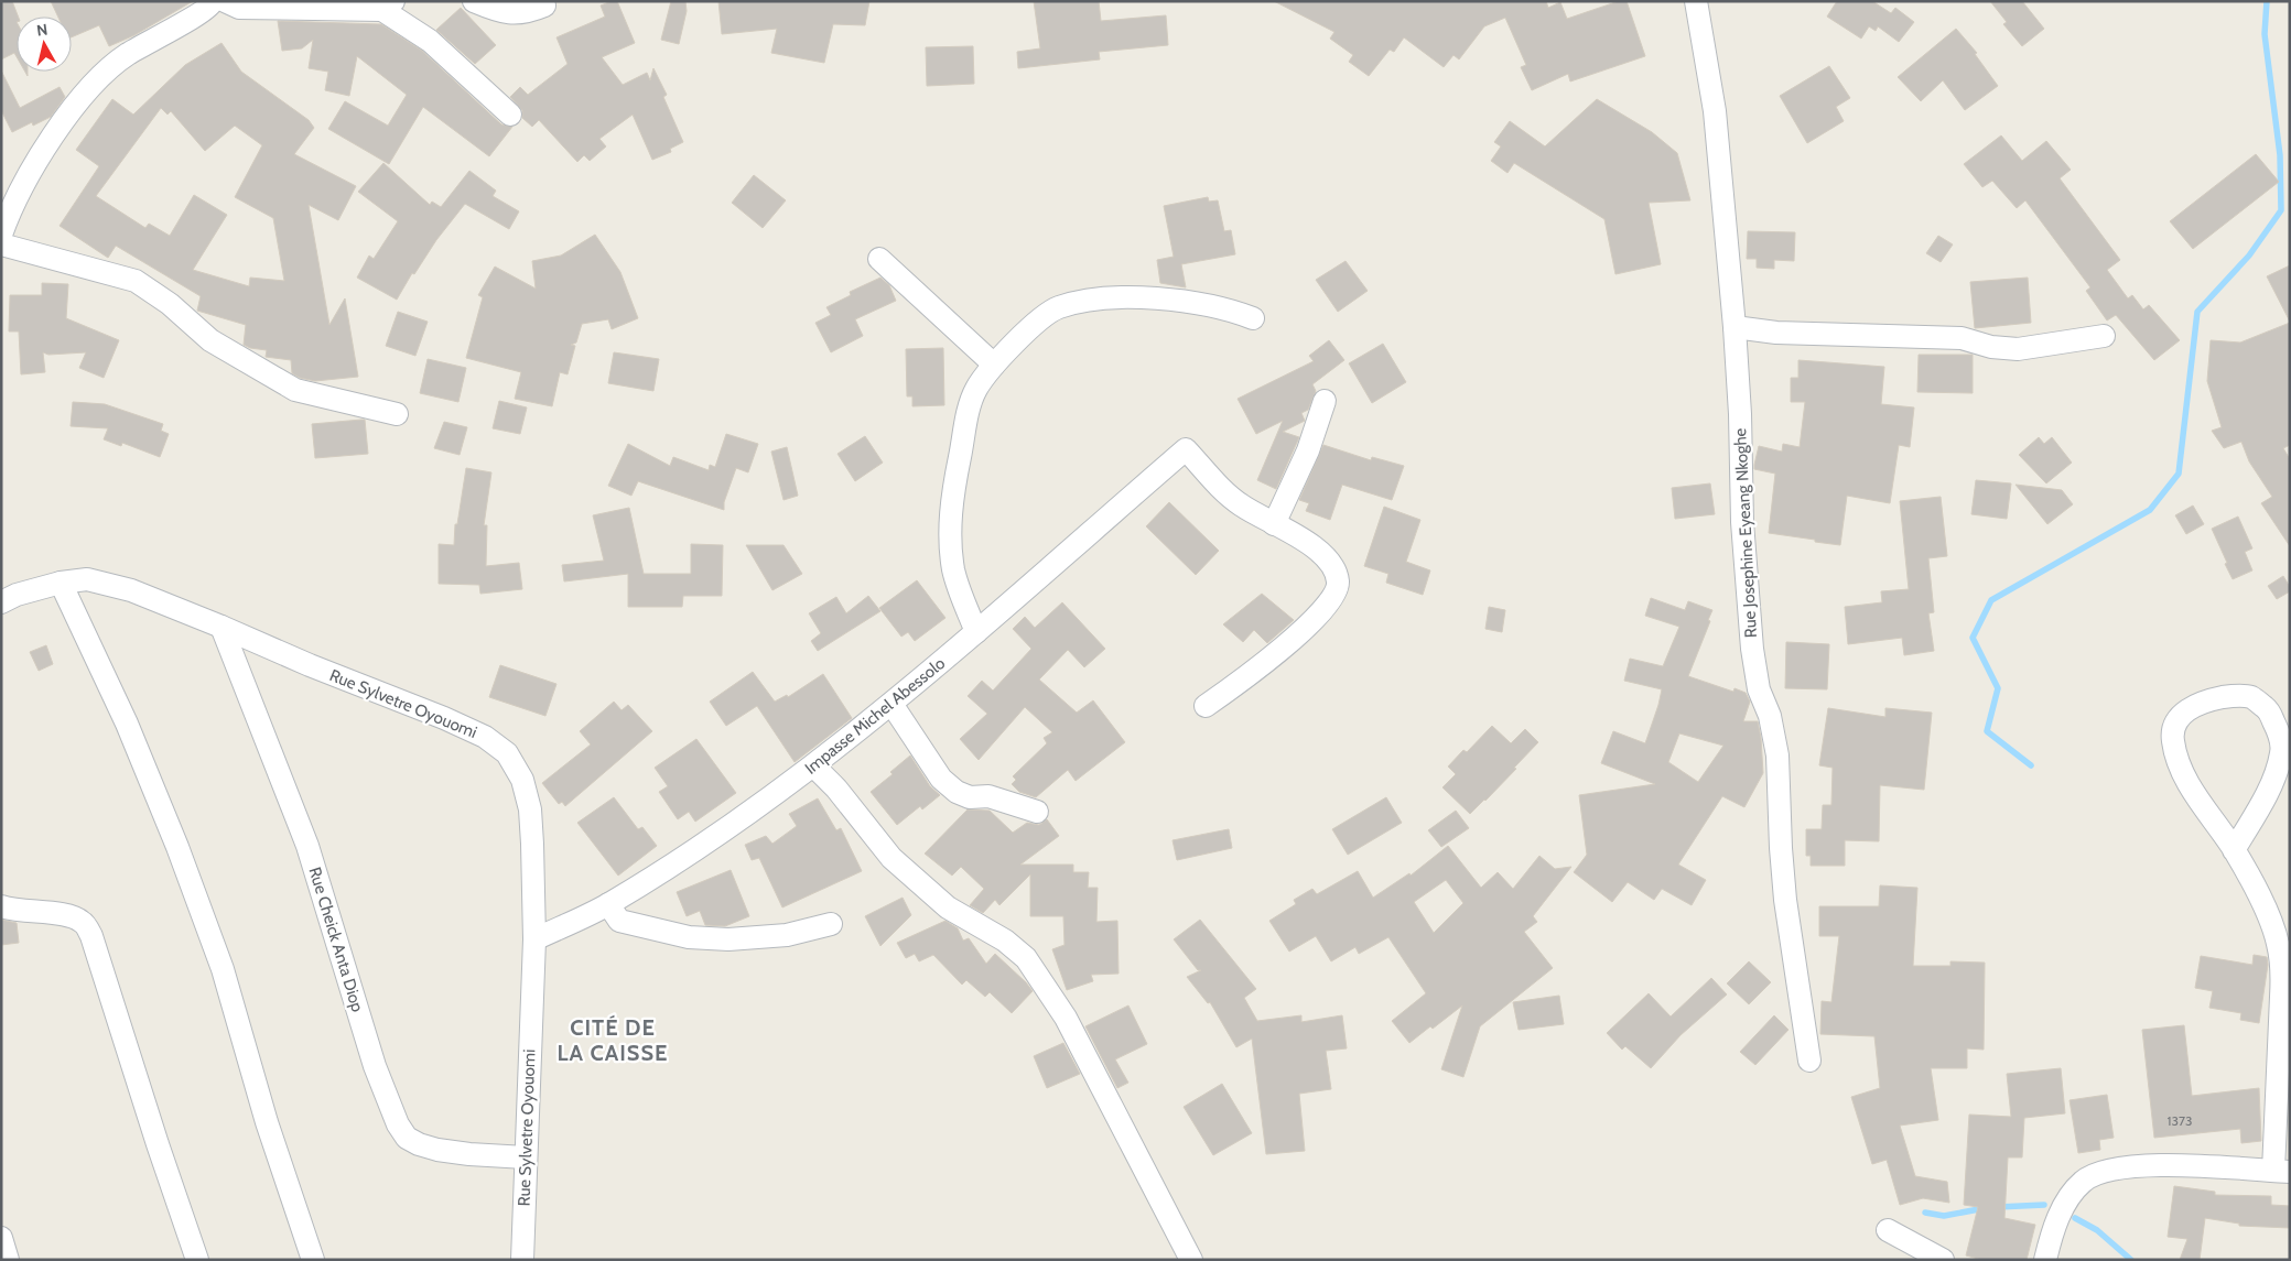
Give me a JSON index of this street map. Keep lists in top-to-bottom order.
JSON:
{
  "streets": {
    "street": [
      "Rue Josephine Eyeang Nkoghe",
      "Rue Sylvetre Oyouomi",
      "Impasse Michel Abessolo",
      "Rue Cheick Anta Diop"
    ]
  },
  "crossings": [
    ["Rue Sylvetre Oyouomi", "Impasse Michel Abessolo"],
    ["Rue Sylvetre Oyouomi", "Rue Cheick Anta Diop"]
  ],
  "districts": ["CITÉ DE LA CAISSE"],
  "house_numbers": ["1373"],
  "north": "top"
}
